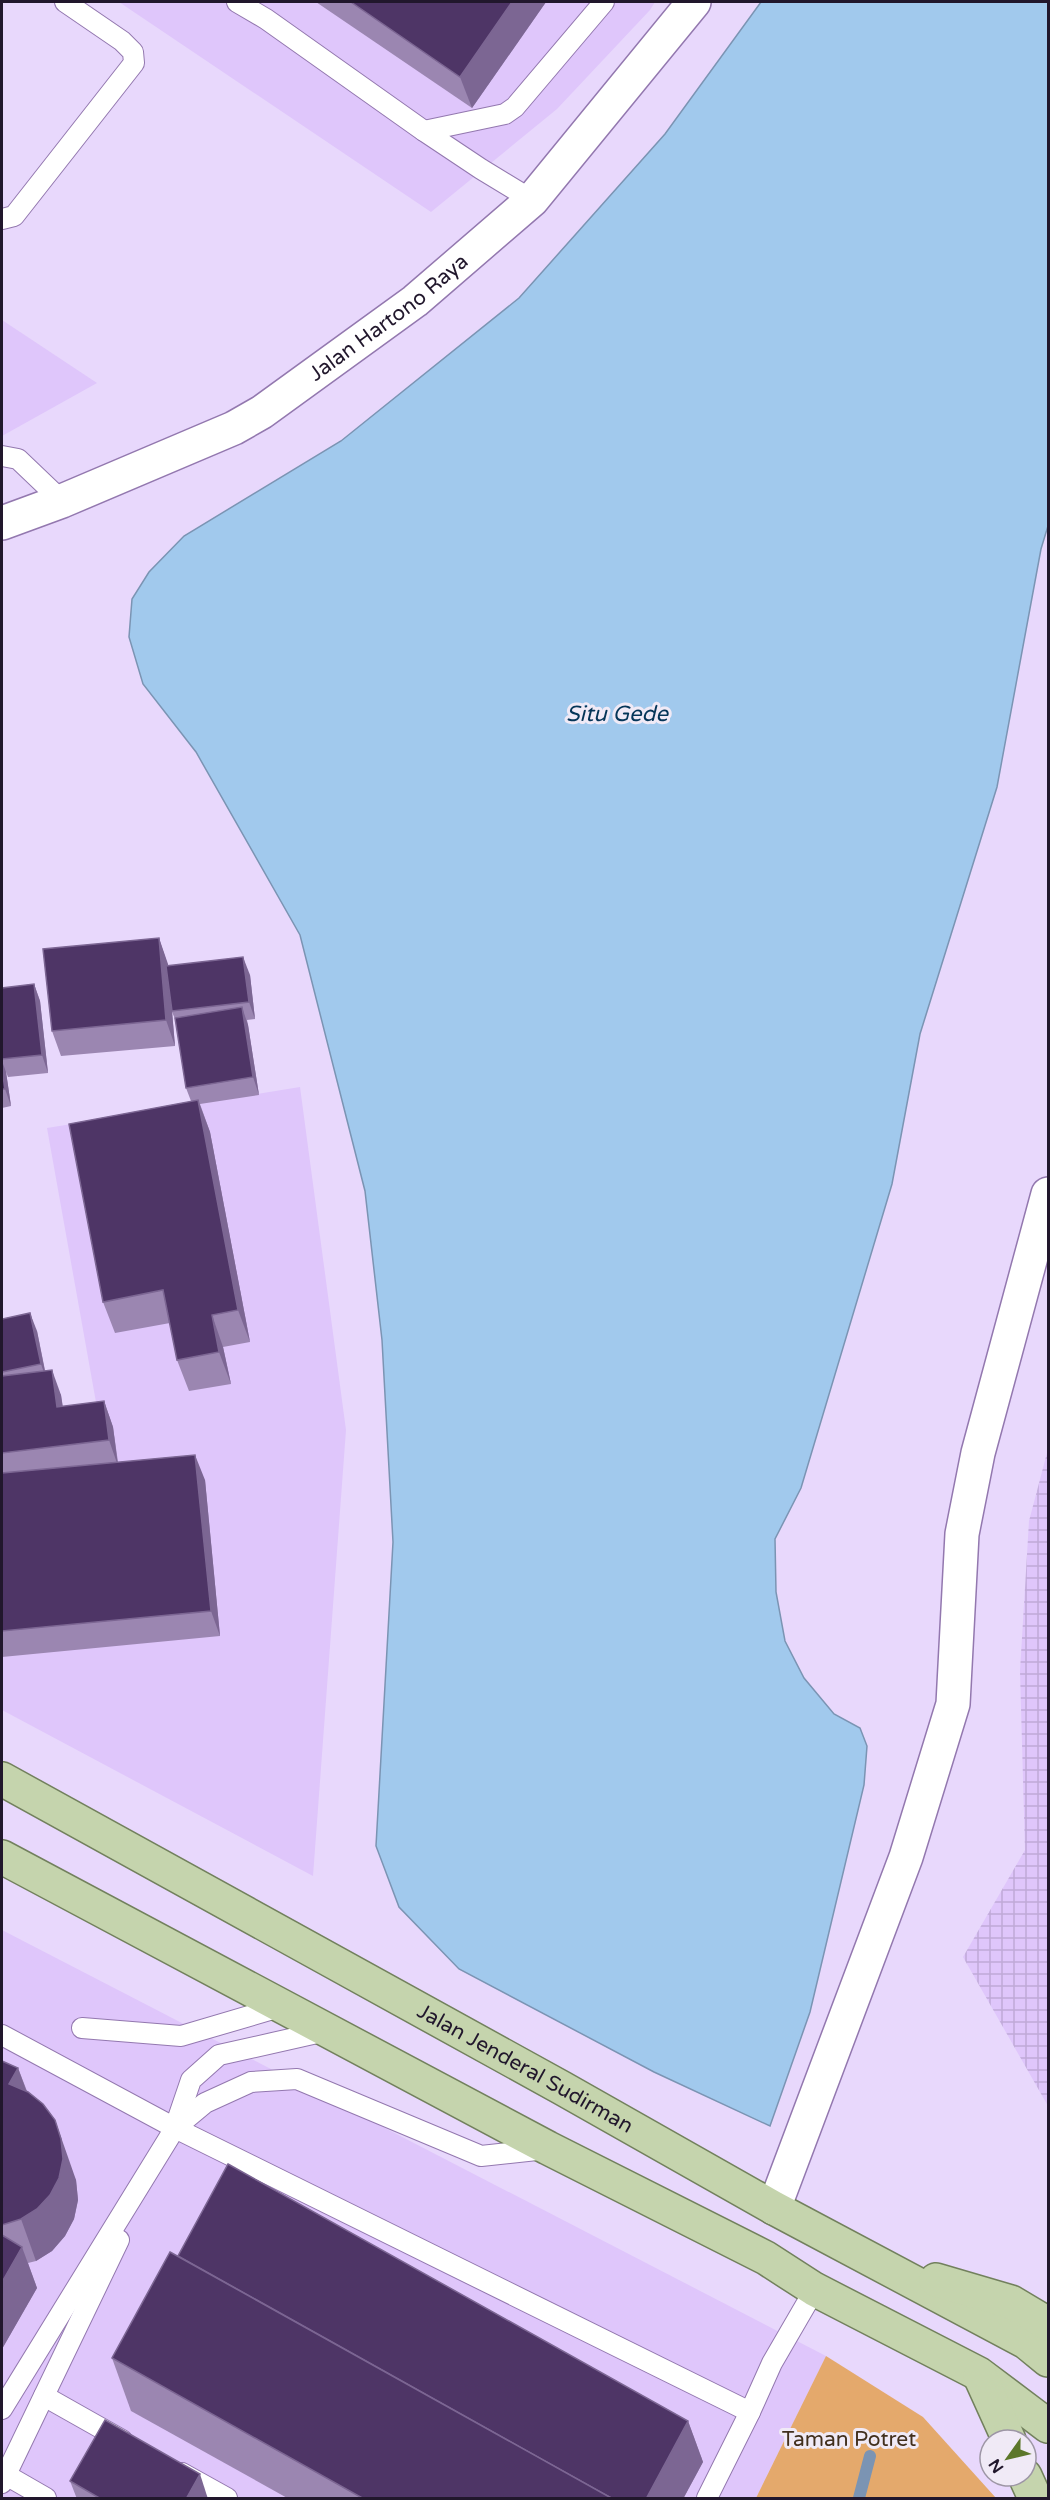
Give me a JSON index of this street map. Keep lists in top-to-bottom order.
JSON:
{
  "streets": {
    "main road": ["Jalan Jenderal Sudirman"],
    "street": ["Jalan Hartono Raya"]
  },
  "water": ["Situ Gede"],
  "parks": ["Taman Potret"],
  "north": "bottom left"
}
